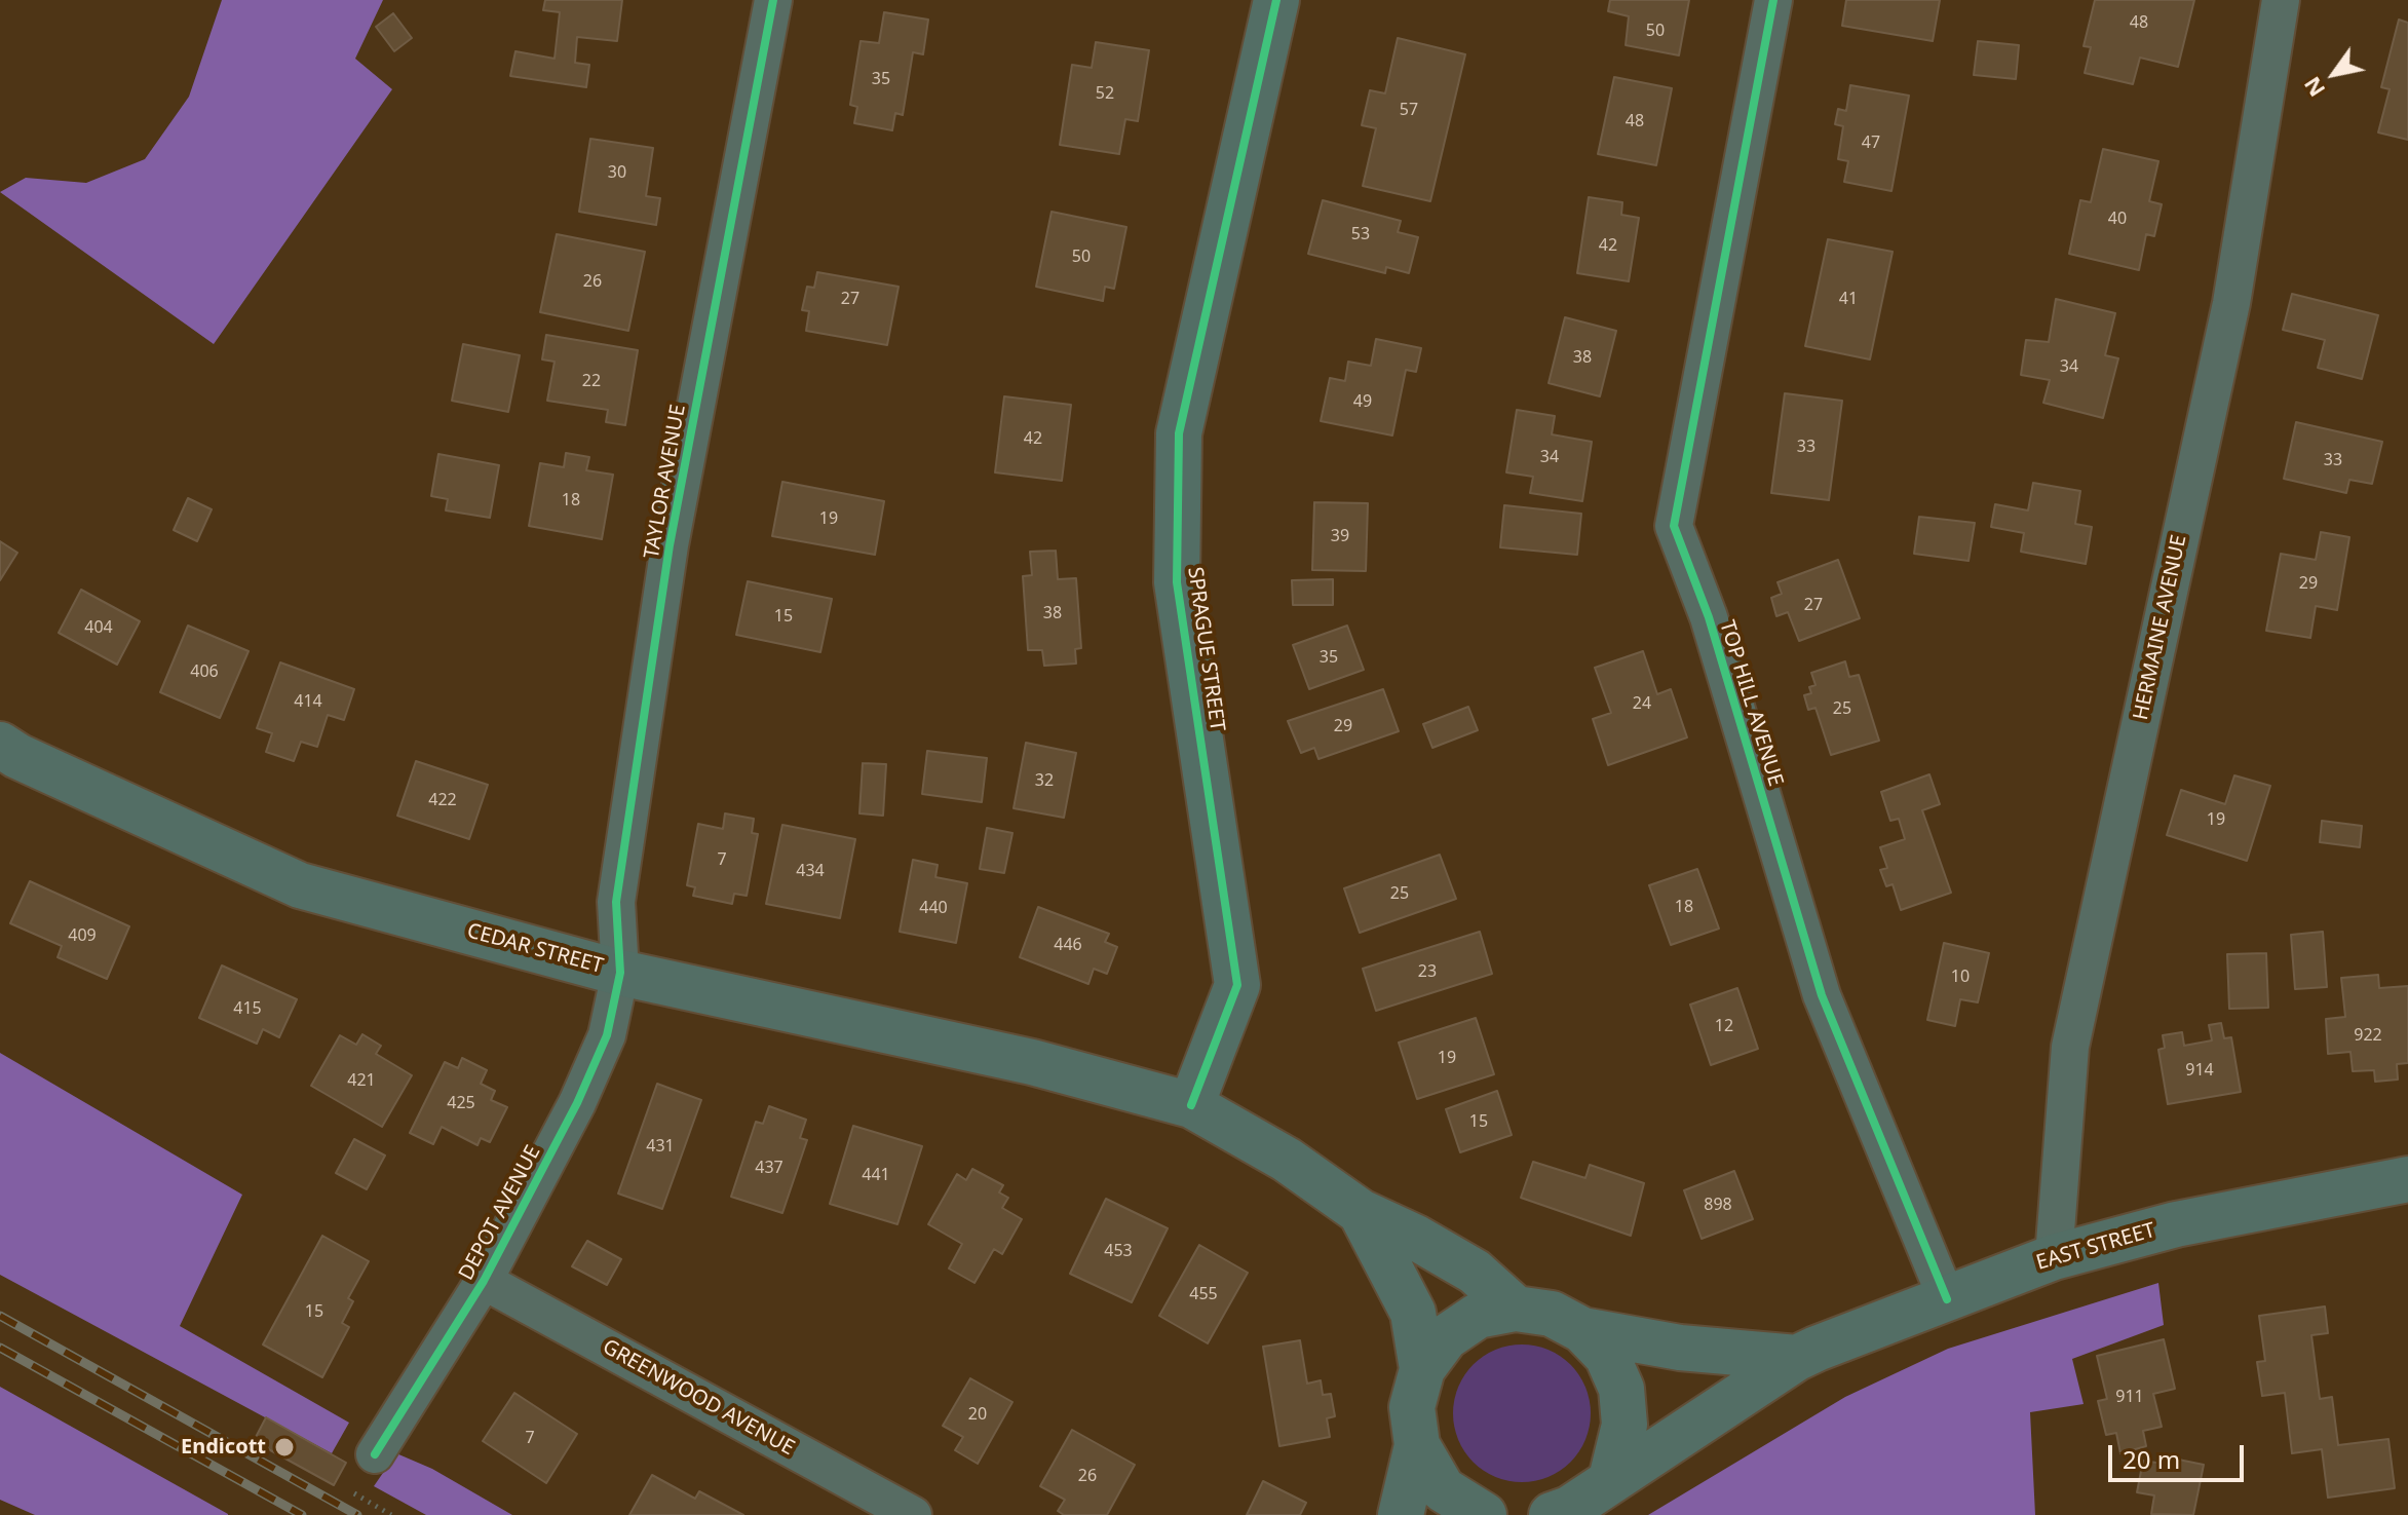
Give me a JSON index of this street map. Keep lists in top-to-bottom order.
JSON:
{
  "streets": {
    "main road": ["SPRAGUE STREET", "CEDAR STREET", "EAST STREET"],
    "street": [
      "TAYLOR AVENUE",
      "HERMAINE AVENUE",
      "TOP HILL AVENUE",
      "DEPOT AVENUE",
      "GREENWOOD AVENUE"
    ]
  },
  "crossings": [
    ["TAYLOR AVENUE", "CEDAR STREET"],
    ["TAYLOR AVENUE", "DEPOT AVENUE"],
    ["HERMAINE AVENUE", "EAST STREET"],
    ["SPRAGUE STREET", "CEDAR STREET"],
    ["TOP HILL AVENUE", "EAST STREET"],
    ["CEDAR STREET", "DEPOT AVENUE"],
    ["DEPOT AVENUE", "GREENWOOD AVENUE"]
  ],
  "places": ["Endicott"],
  "house_numbers": [
    "48",
    "50",
    "35",
    "52",
    "57",
    "48",
    "47",
    "30",
    "40",
    "53",
    "42",
    "50",
    "26",
    "27",
    "41",
    "38",
    "34",
    "22",
    "49",
    "42",
    "33",
    "34",
    "33",
    "18",
    "19",
    "39",
    "29",
    "27",
    "38",
    "15",
    "404",
    "35",
    "406",
    "414",
    "24",
    "25",
    "29",
    "32",
    "422",
    "19",
    "7",
    "434",
    "25",
    "18",
    "440",
    "409",
    "446",
    "23",
    "10",
    "415",
    "12",
    "922",
    "19",
    "914",
    "421",
    "425",
    "15",
    "431",
    "437",
    "441",
    "898",
    "453",
    "455",
    "15",
    "911",
    "20",
    "7",
    "26"
  ],
  "scale_bar": "20 m",
  "north": "bottom left"
}
